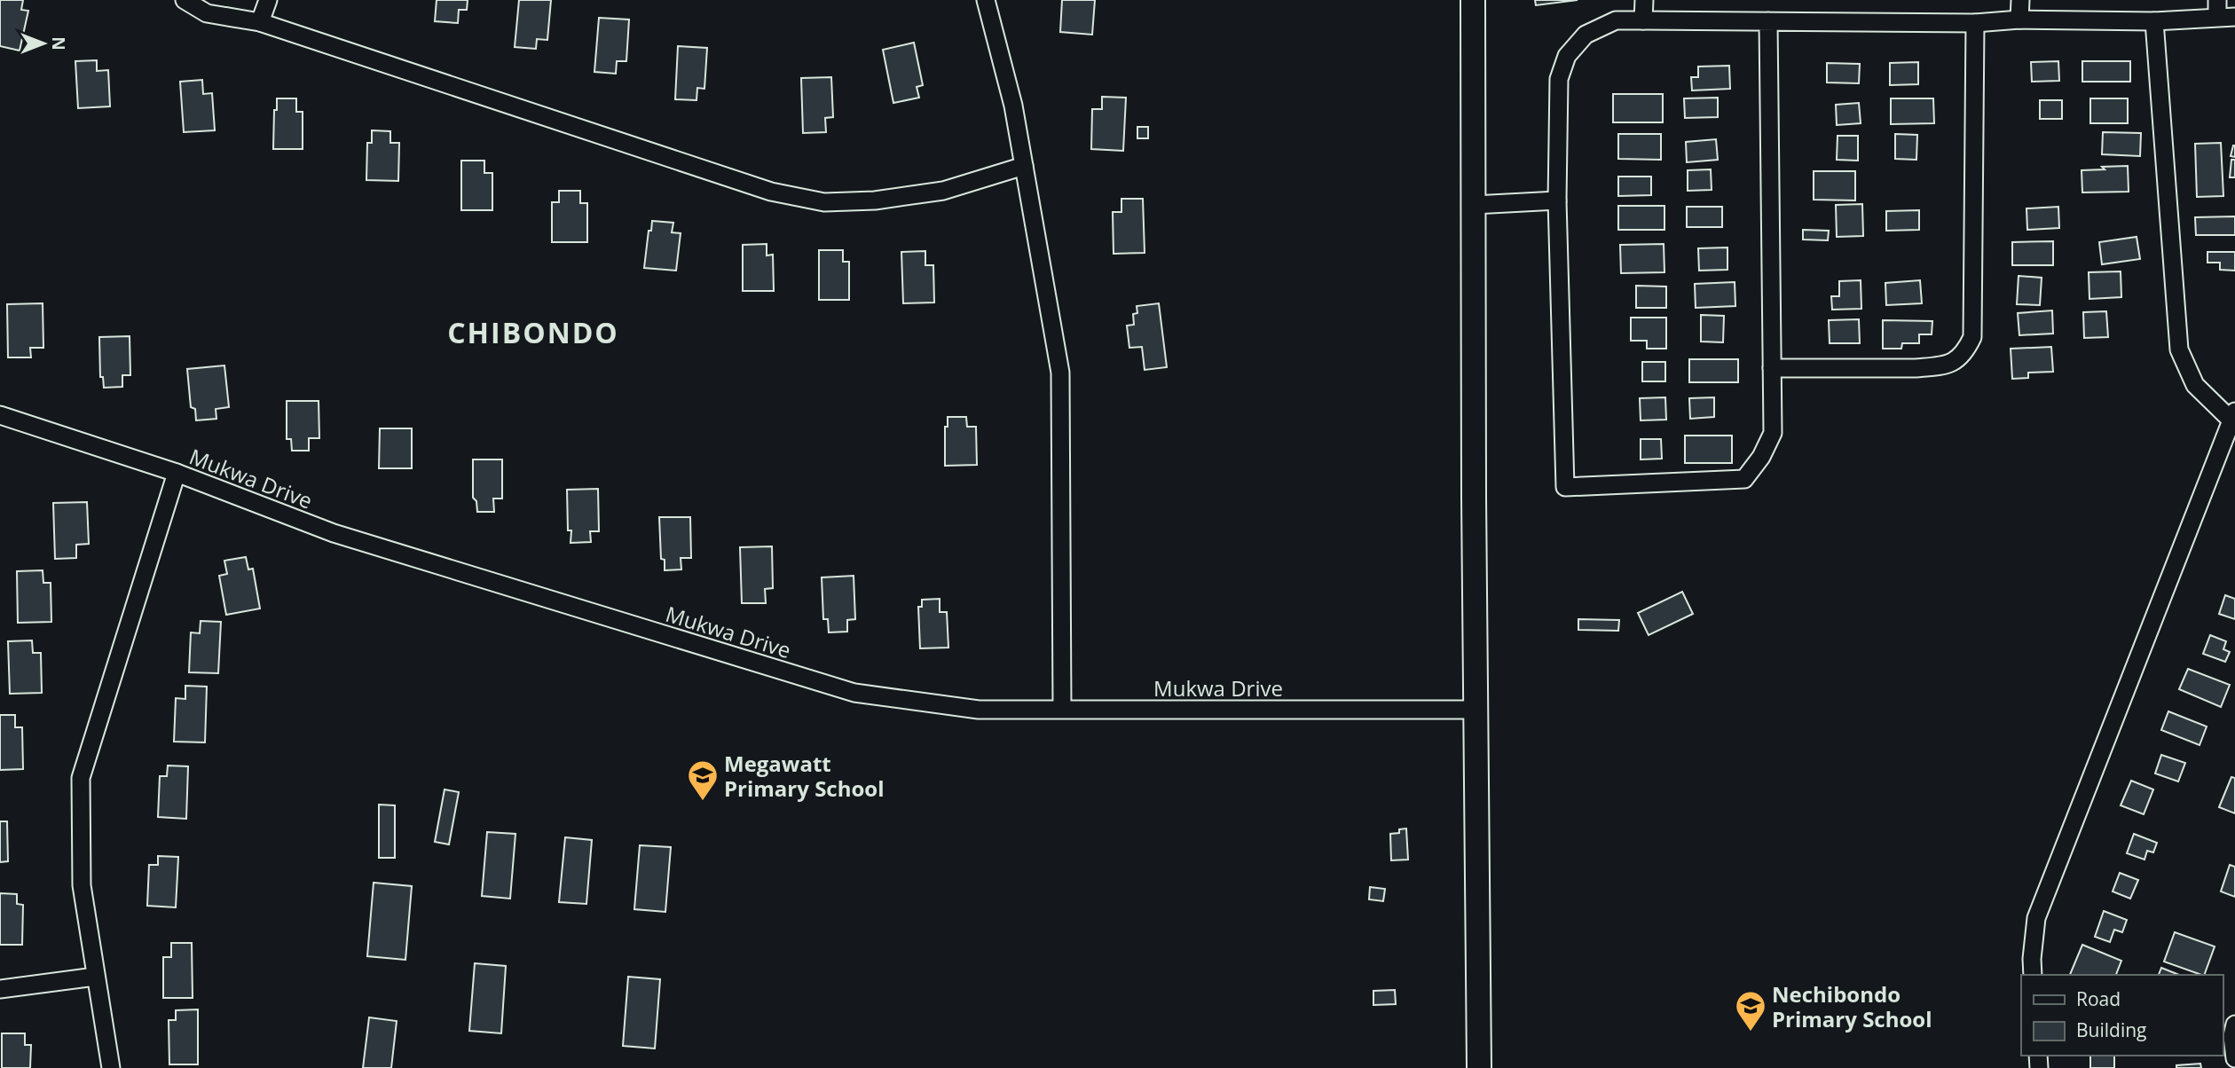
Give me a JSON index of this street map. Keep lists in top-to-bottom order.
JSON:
{
  "streets": {
    "street": ["Mukwa Drive"]
  },
  "districts": ["CHIBONDO"],
  "places": {
    "school or university": ["Megawatt Primary School", "Nechibondo Primary School"]
  },
  "legend": ["Road", "Building"],
  "north": "right"
}
